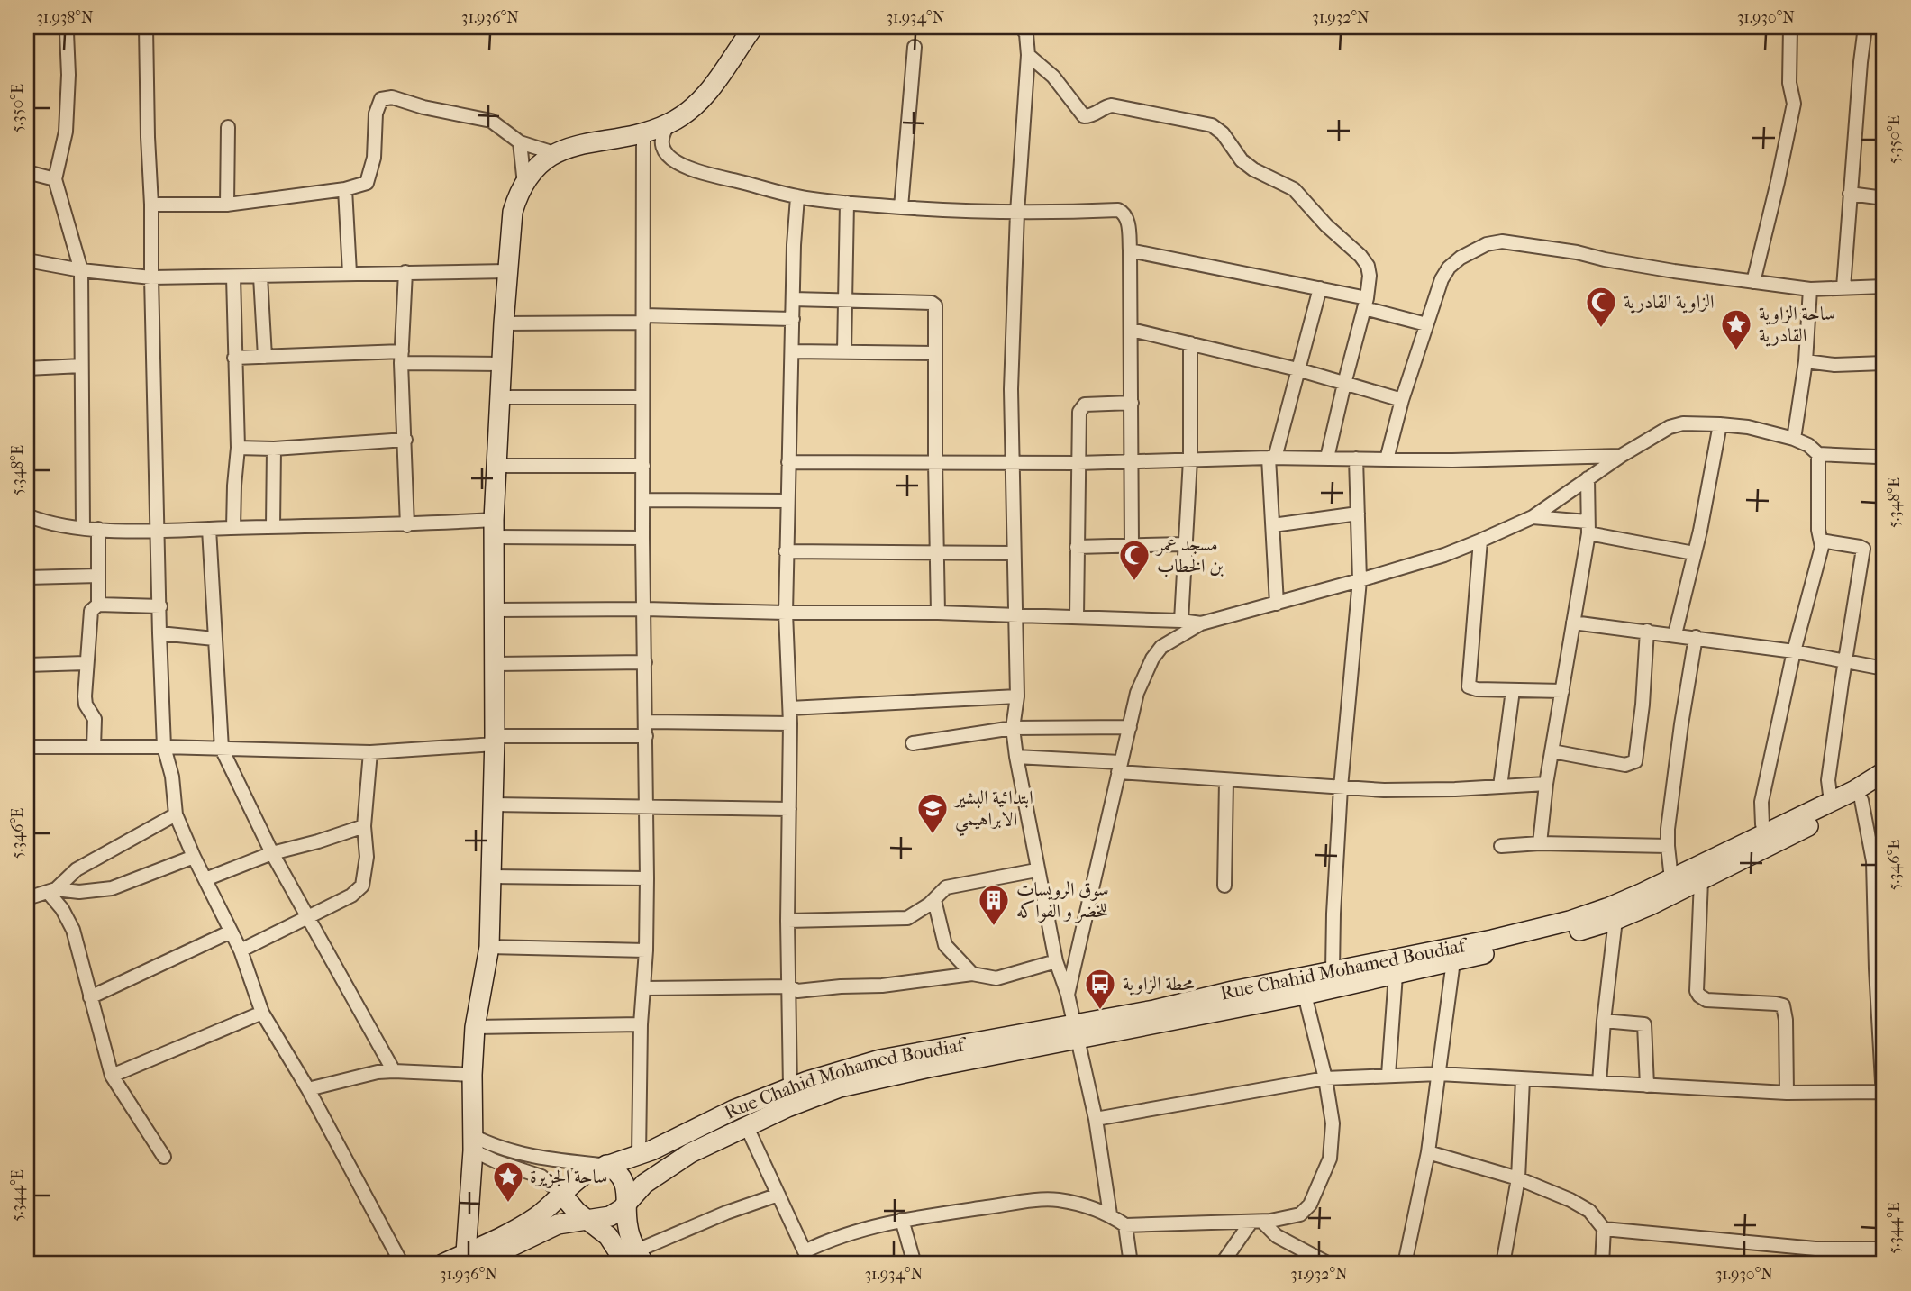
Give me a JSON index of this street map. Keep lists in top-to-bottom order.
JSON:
{
  "streets": {
    "main road": ["Rue Chahid Mohamed Boudiaf"]
  },
  "places": {
    "mosque": ["الزاوية القادرية", "مسجد عمر بن الخطاب"],
    "place": ["ساحة الزاوية القادرية", "ساحة الجزيرة"],
    "school or university": ["ابتدائية البشير الابراهيمي"],
    "building": ["سوق الرويسات للخضر و الفواكه"],
    "bus stop": ["محطة الزاوية"]
  },
  "coordinates": [
    "31.938°N",
    "31.936°N",
    "31.934°N",
    "31.932°N",
    "31.930°N",
    "5.350°E",
    "5.348°E",
    "5.346°E",
    "5.344°E"
  ]
}
